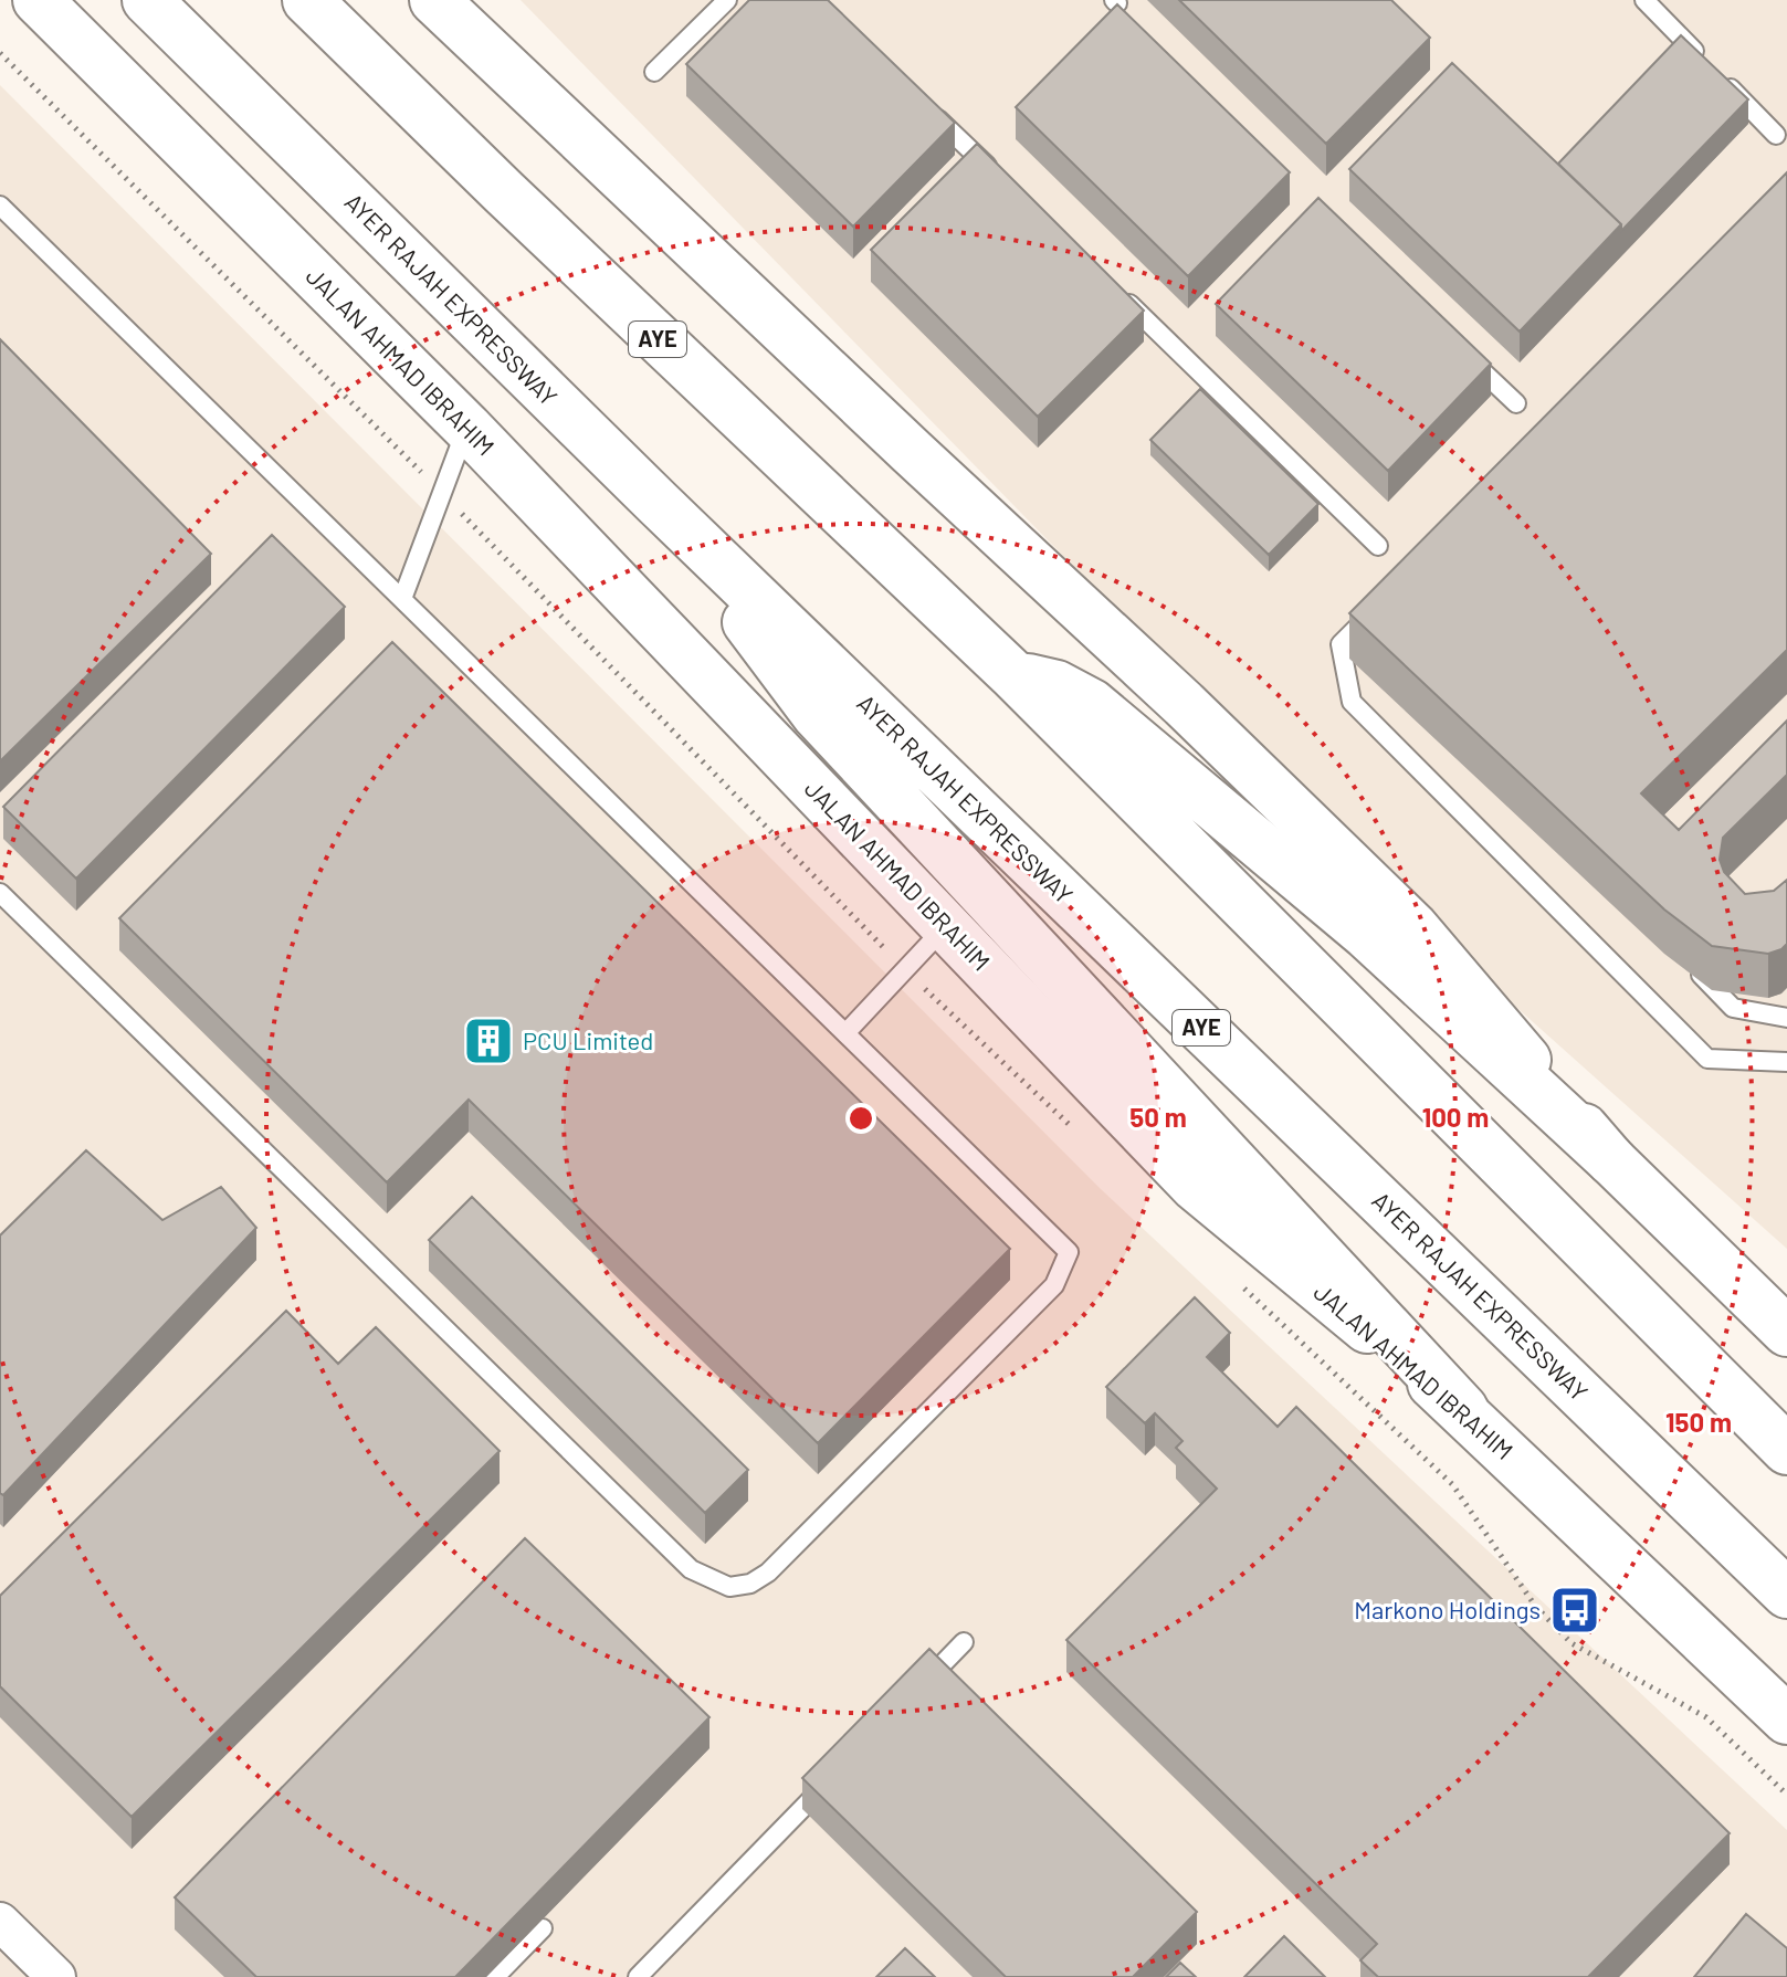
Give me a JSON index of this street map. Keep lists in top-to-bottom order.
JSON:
{
  "streets": {
    "main road": ["AYER RAJAH EXPRESSWAY", "AYE", "JALAN AHMAD IBRAHIM"]
  },
  "places": {
    "building": ["PCU Limited"],
    "bus stop": ["Markono Holdings"]
  },
  "rings": ["50 m", "100 m", "150 m"]
}
